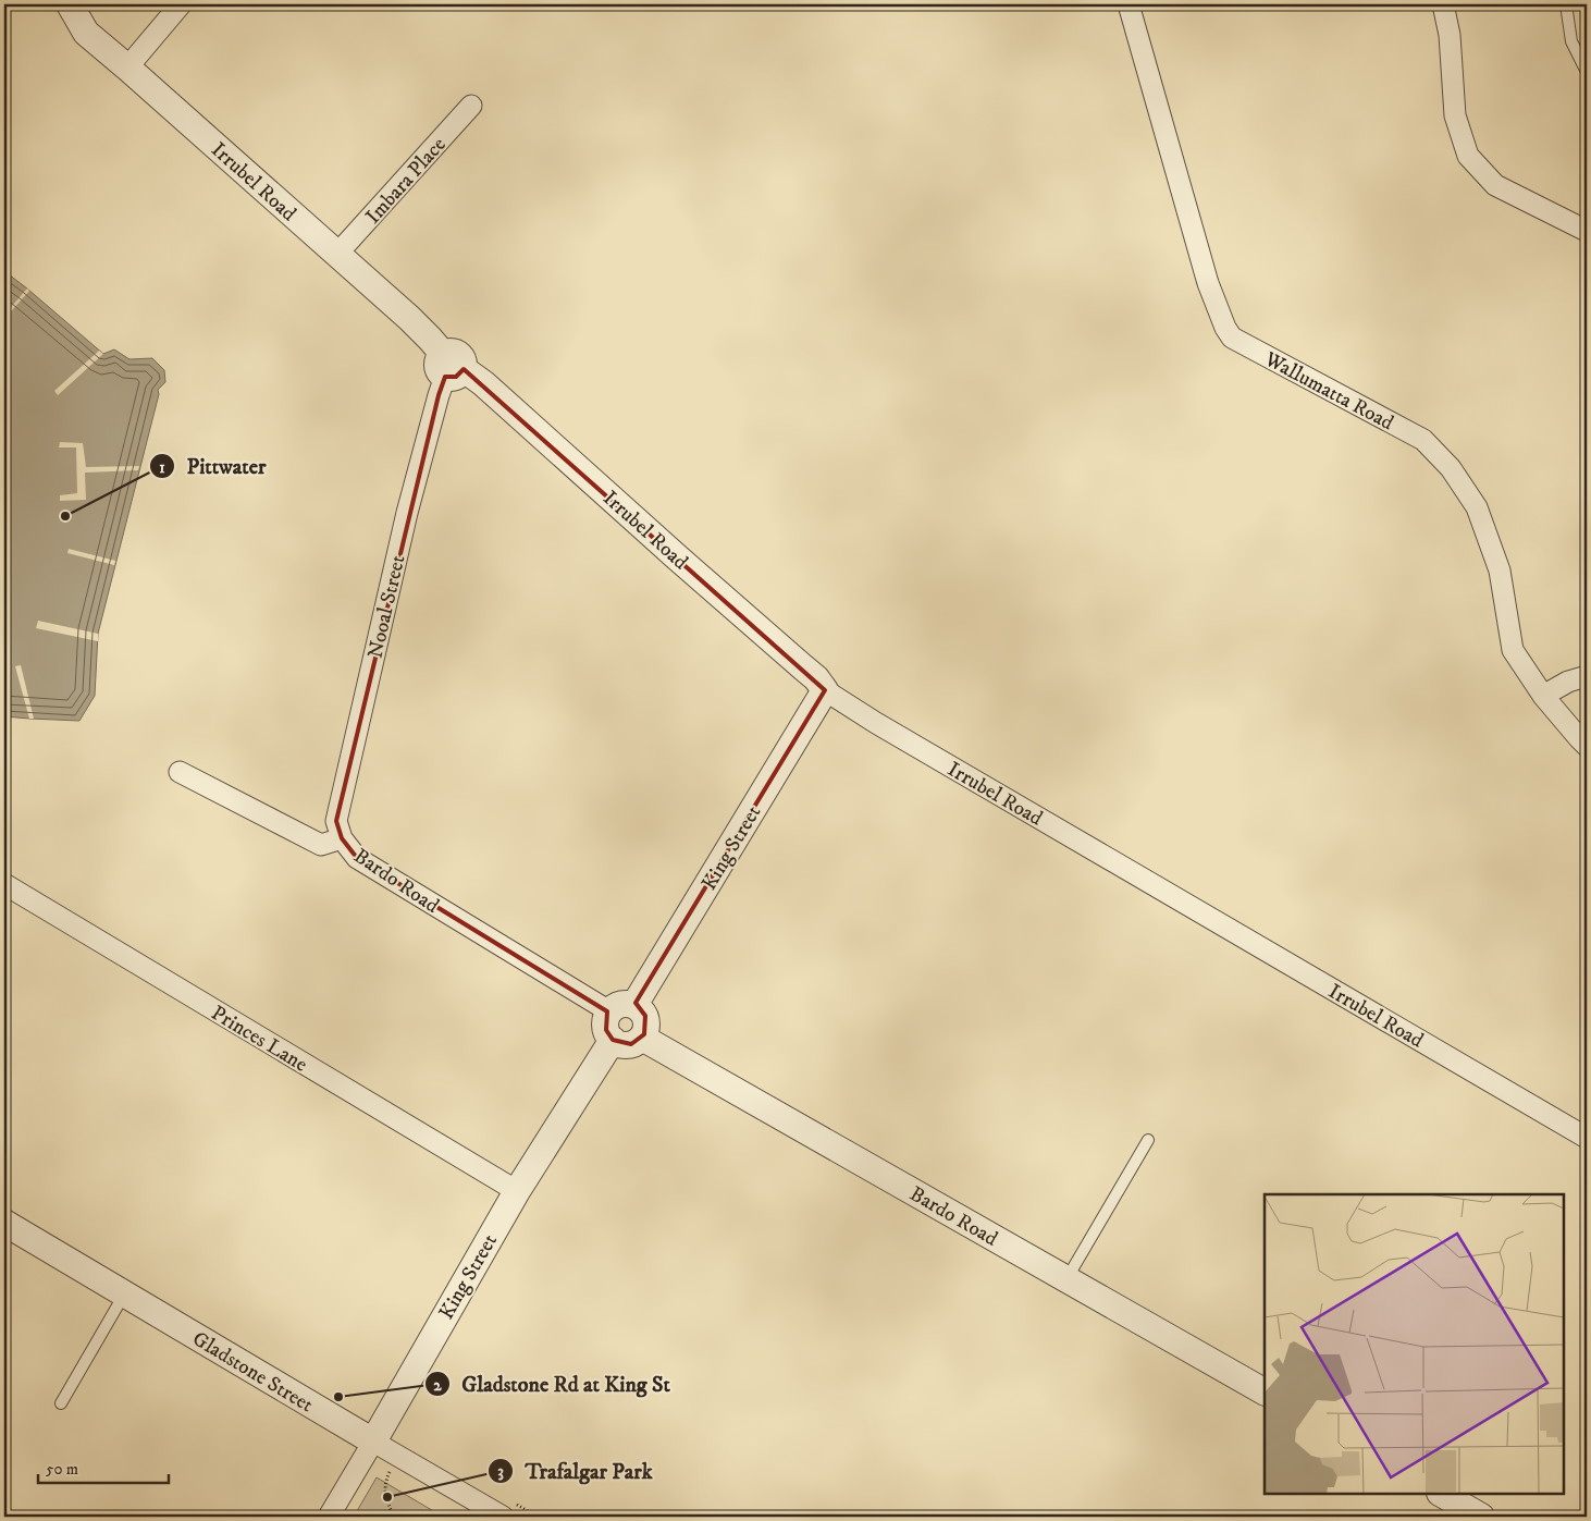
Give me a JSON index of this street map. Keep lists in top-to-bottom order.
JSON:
{
  "streets": {
    "street": [
      "Imbara Place",
      "Irrubel Road",
      "Wallumatta Road",
      "Nooal Street",
      "King Street",
      "Bardo Road",
      "Princes Lane",
      "Gladstone Street"
    ]
  },
  "crossings": [
    ["Imbara Place", "Irrubel Road"],
    ["Irrubel Road", "Nooal Street"],
    ["Irrubel Road", "King Street"],
    ["Nooal Street", "Bardo Road"],
    ["King Street", "Bardo Road"],
    ["King Street", "Princes Lane"],
    ["King Street", "Gladstone Street"]
  ],
  "places": ["Pittwater", "Gladstone Rd at King St", "Trafalgar Park"],
  "scale_bar": "50 m"
}
